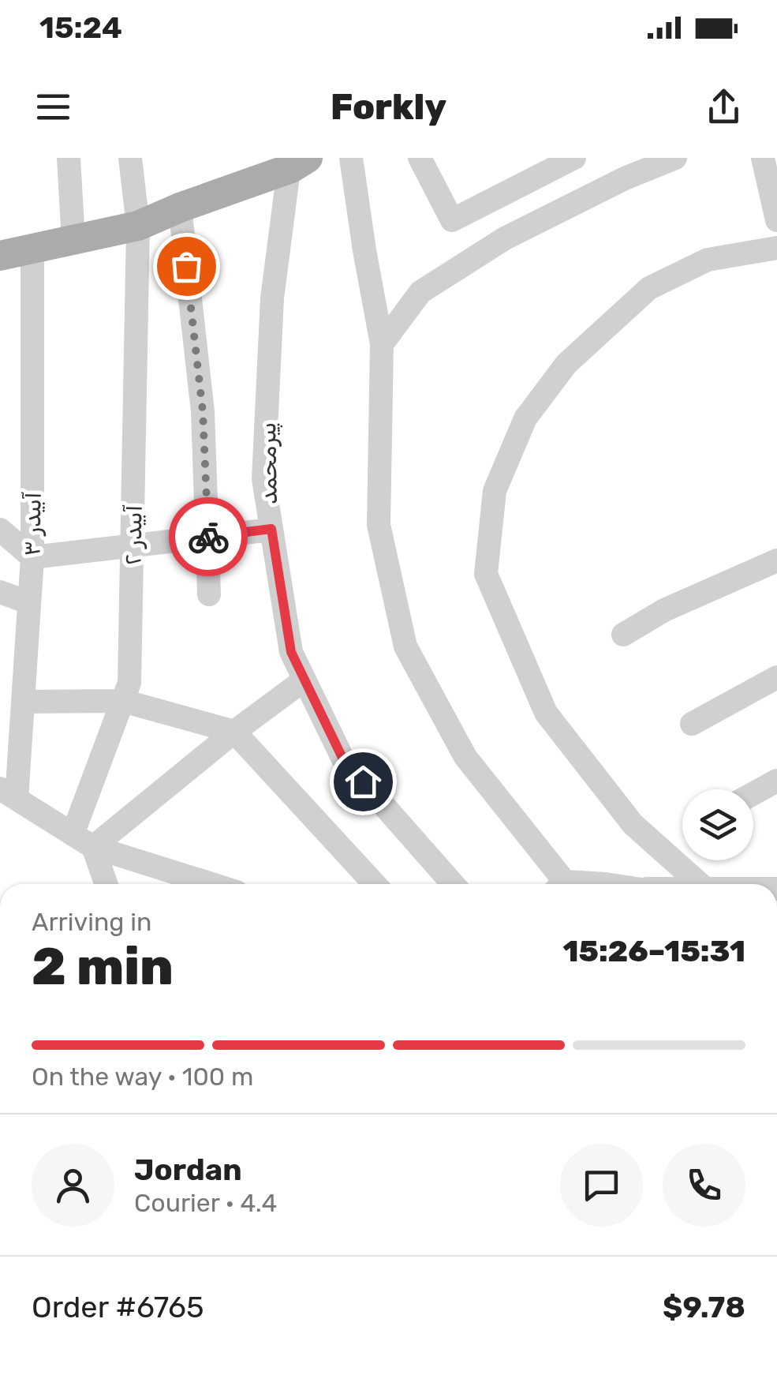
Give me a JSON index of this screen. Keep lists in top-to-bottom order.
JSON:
{
  "streets": {
    "street": ["پیرمحمد", "آبیدر ۳", "آبیدر ۲"]
  },
  "page": {
    "status": "15:24",
    "header": "Forkly",
    "heading": ["2 min", "Arriving in", "15:26–15:31"],
    "panel": [
      "Jordan",
      "Courier · 4.4",
      "Order #6765",
      "$9.78"
    ],
    "bar": "On the way · 100 m"
  }
}
